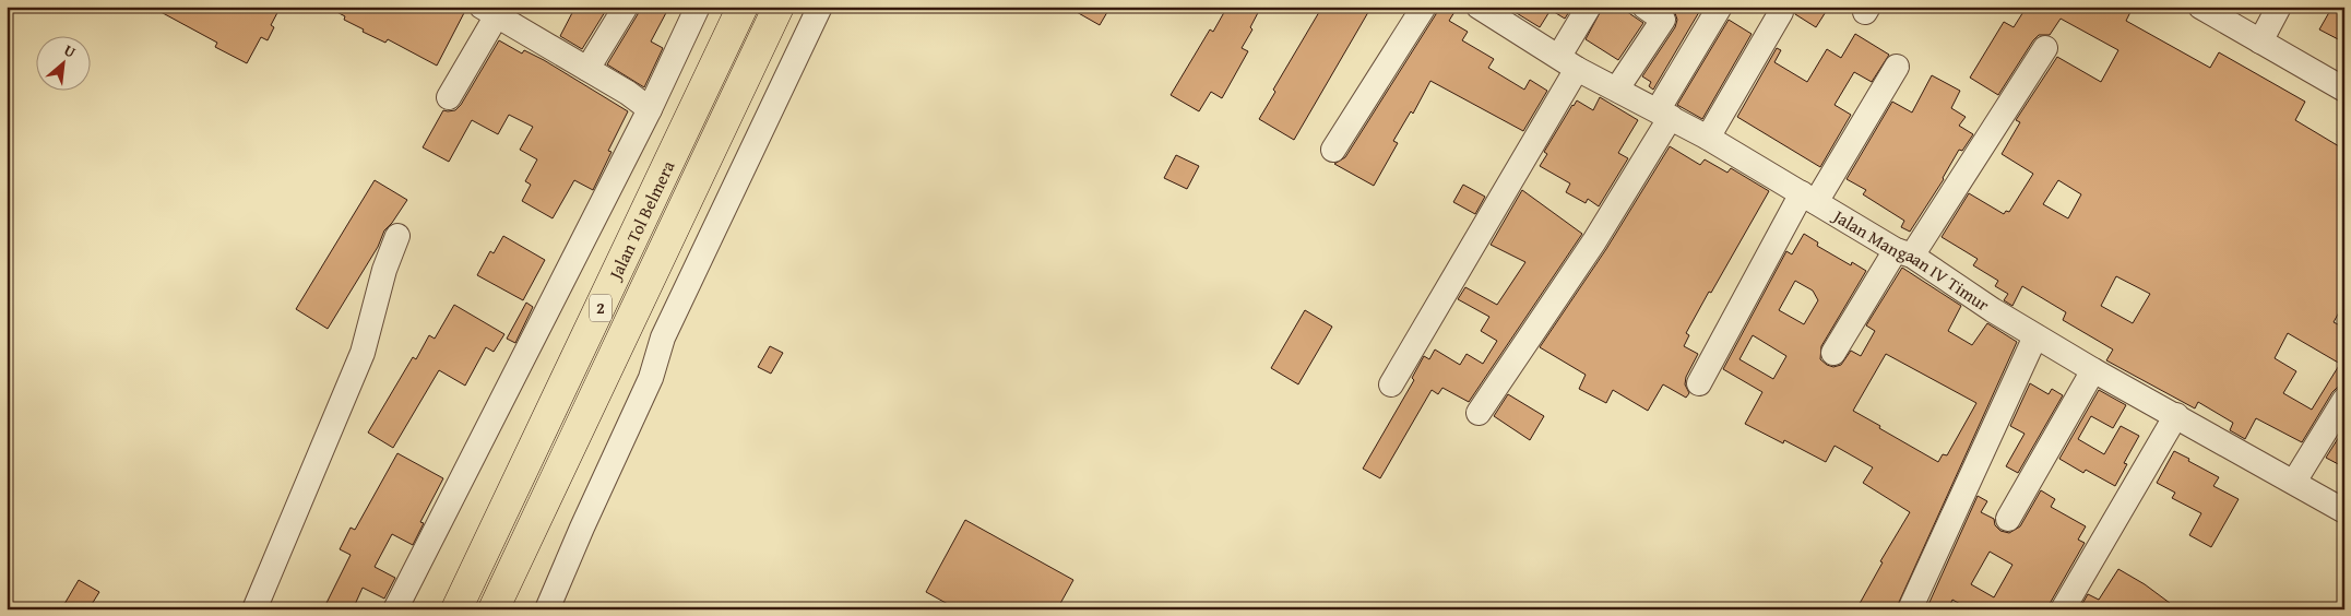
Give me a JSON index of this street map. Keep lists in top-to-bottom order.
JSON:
{
  "streets": {
    "highway": ["Jalan Tol Belmera", "2"],
    "street": ["Jalan Mangaan IV Timur"]
  },
  "north": "top right"
}
